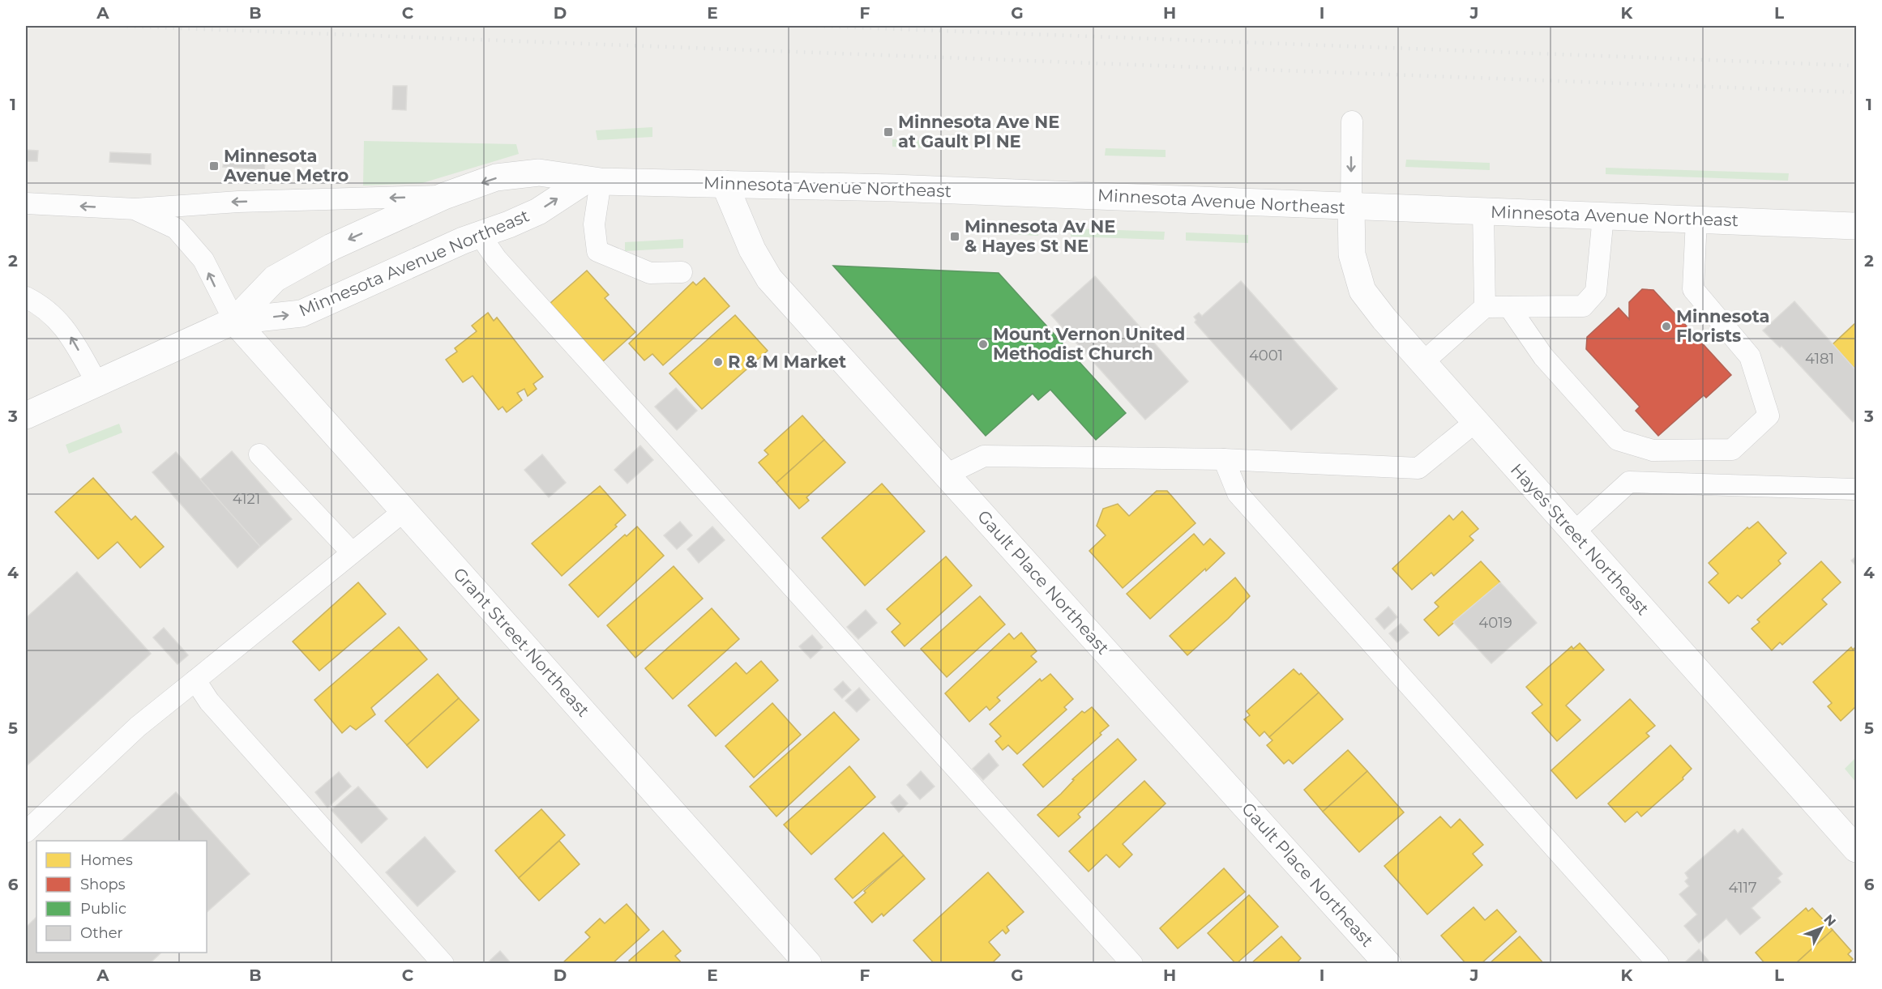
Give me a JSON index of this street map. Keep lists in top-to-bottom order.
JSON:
{
  "streets": {
    "street": [
      "Minnesota Avenue Northeast",
      "Hayes Street Northeast",
      "Gault Place Northeast",
      "Grant Street Northeast"
    ]
  },
  "crossings": [
    ["Minnesota Avenue Northeast", "Hayes Street Northeast"],
    ["Minnesota Avenue Northeast", "Gault Place Northeast"],
    ["Minnesota Avenue Northeast", "Grant Street Northeast"]
  ],
  "places": {
    "transit": ["Minnesota Ave NE at Gault Pl NE", "Minnesota Avenue Metro", "Minnesota Av NE & Hayes St NE"],
    "other": ["Minnesota Florists", "Mount Vernon United Methodist Church", "R & M Market"]
  },
  "house_numbers": [
    "4001",
    "4181",
    "4121",
    "4019",
    "4117"
  ],
  "legend": [
    "Homes",
    "Shops",
    "Public",
    "Other"
  ],
  "north": "top right",
  "grid": {
    "columns": [
      "A",
      "B",
      "C",
      "D",
      "E",
      "F",
      "G",
      "H",
      "I",
      "J",
      "K",
      "L"
    ],
    "rows": [
      "1",
      "2",
      "3",
      "4",
      "5",
      "6"
    ]
  }
}
